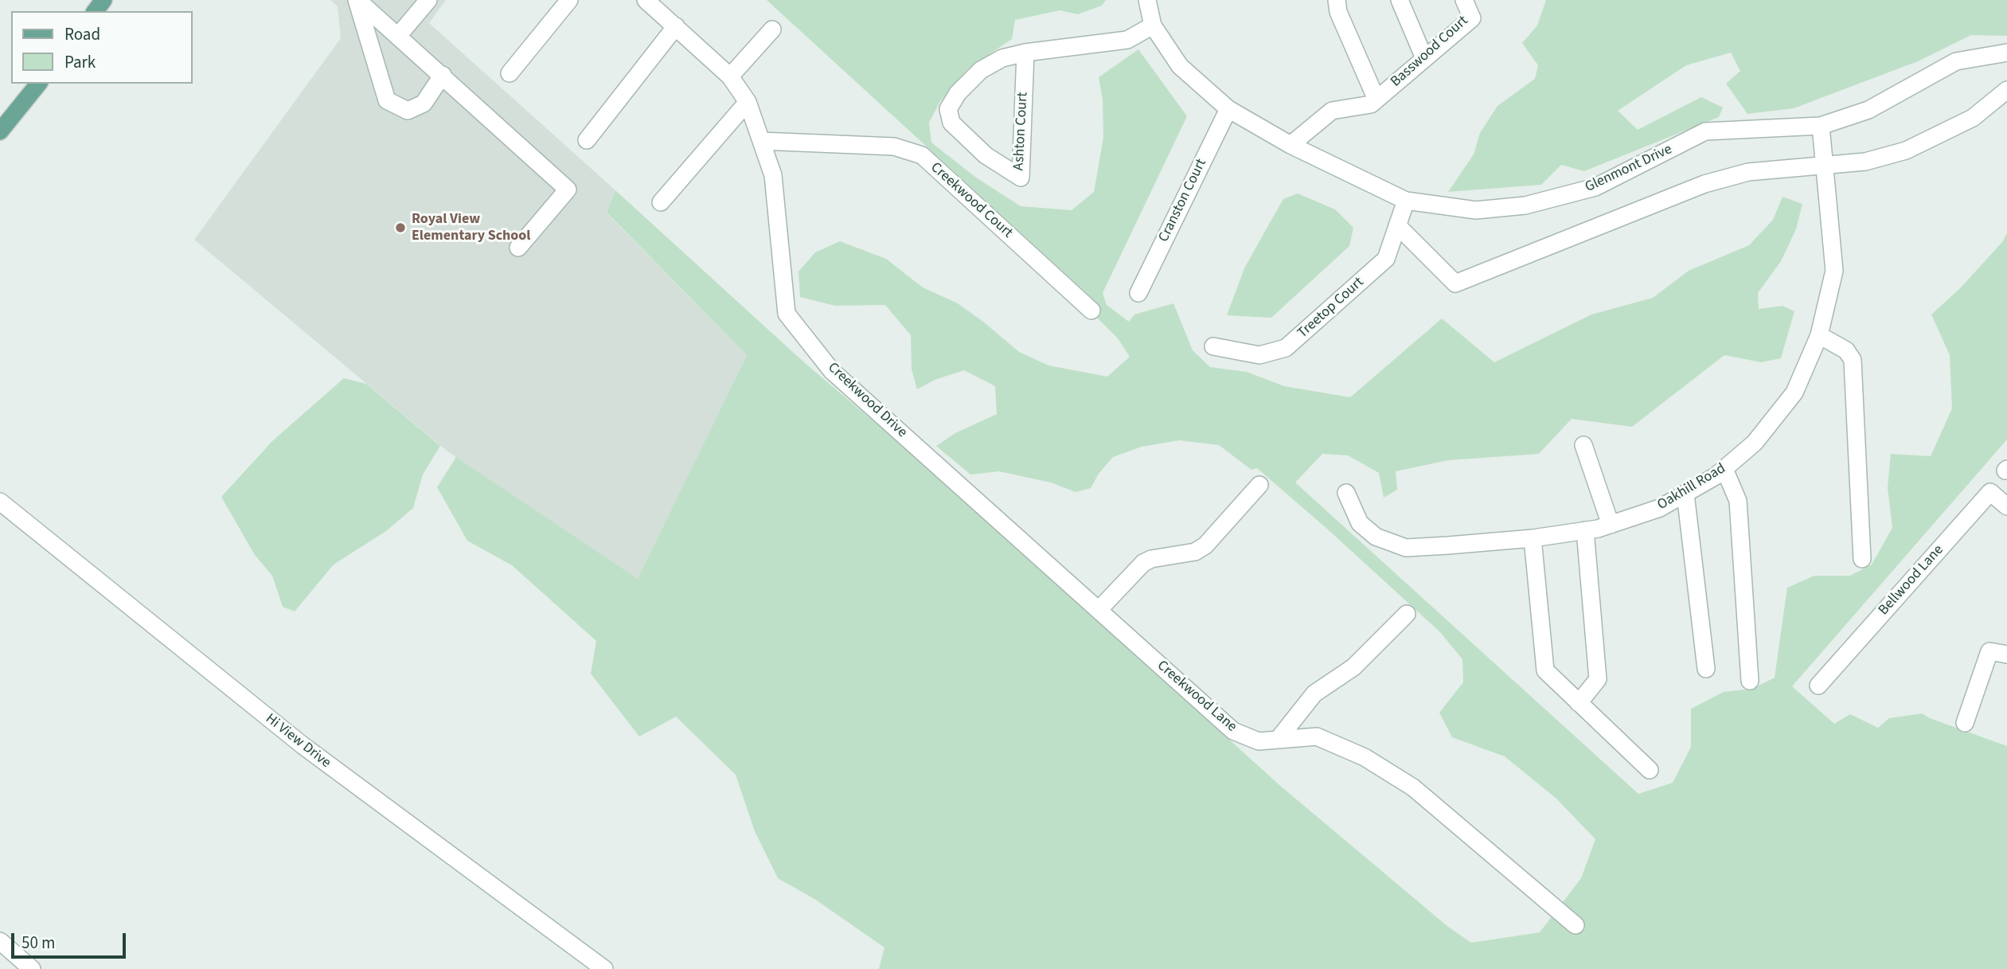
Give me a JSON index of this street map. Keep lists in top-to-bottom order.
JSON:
{
  "streets": {
    "street": [
      "Basswood Court",
      "Ashton Court",
      "Glenmont Drive",
      "Creekwood Court",
      "Cranston Court",
      "Treetop Court",
      "Creekwood Drive",
      "Oakhill Road",
      "Bellwood Lane",
      "Creekwood Lane",
      "Hi View Drive"
    ]
  },
  "crossings": [
    ["Basswood Court", "Glenmont Drive"],
    ["Ashton Court", "Glenmont Drive"],
    ["Glenmont Drive", "Cranston Court"],
    ["Glenmont Drive", "Treetop Court"],
    ["Glenmont Drive", "Oakhill Road"],
    ["Creekwood Court", "Creekwood Drive"],
    ["Creekwood Drive", "Creekwood Lane"]
  ],
  "places": ["Royal View Elementary School"],
  "legend": ["Road", "Park"],
  "scale_bar": "50 m"
}
